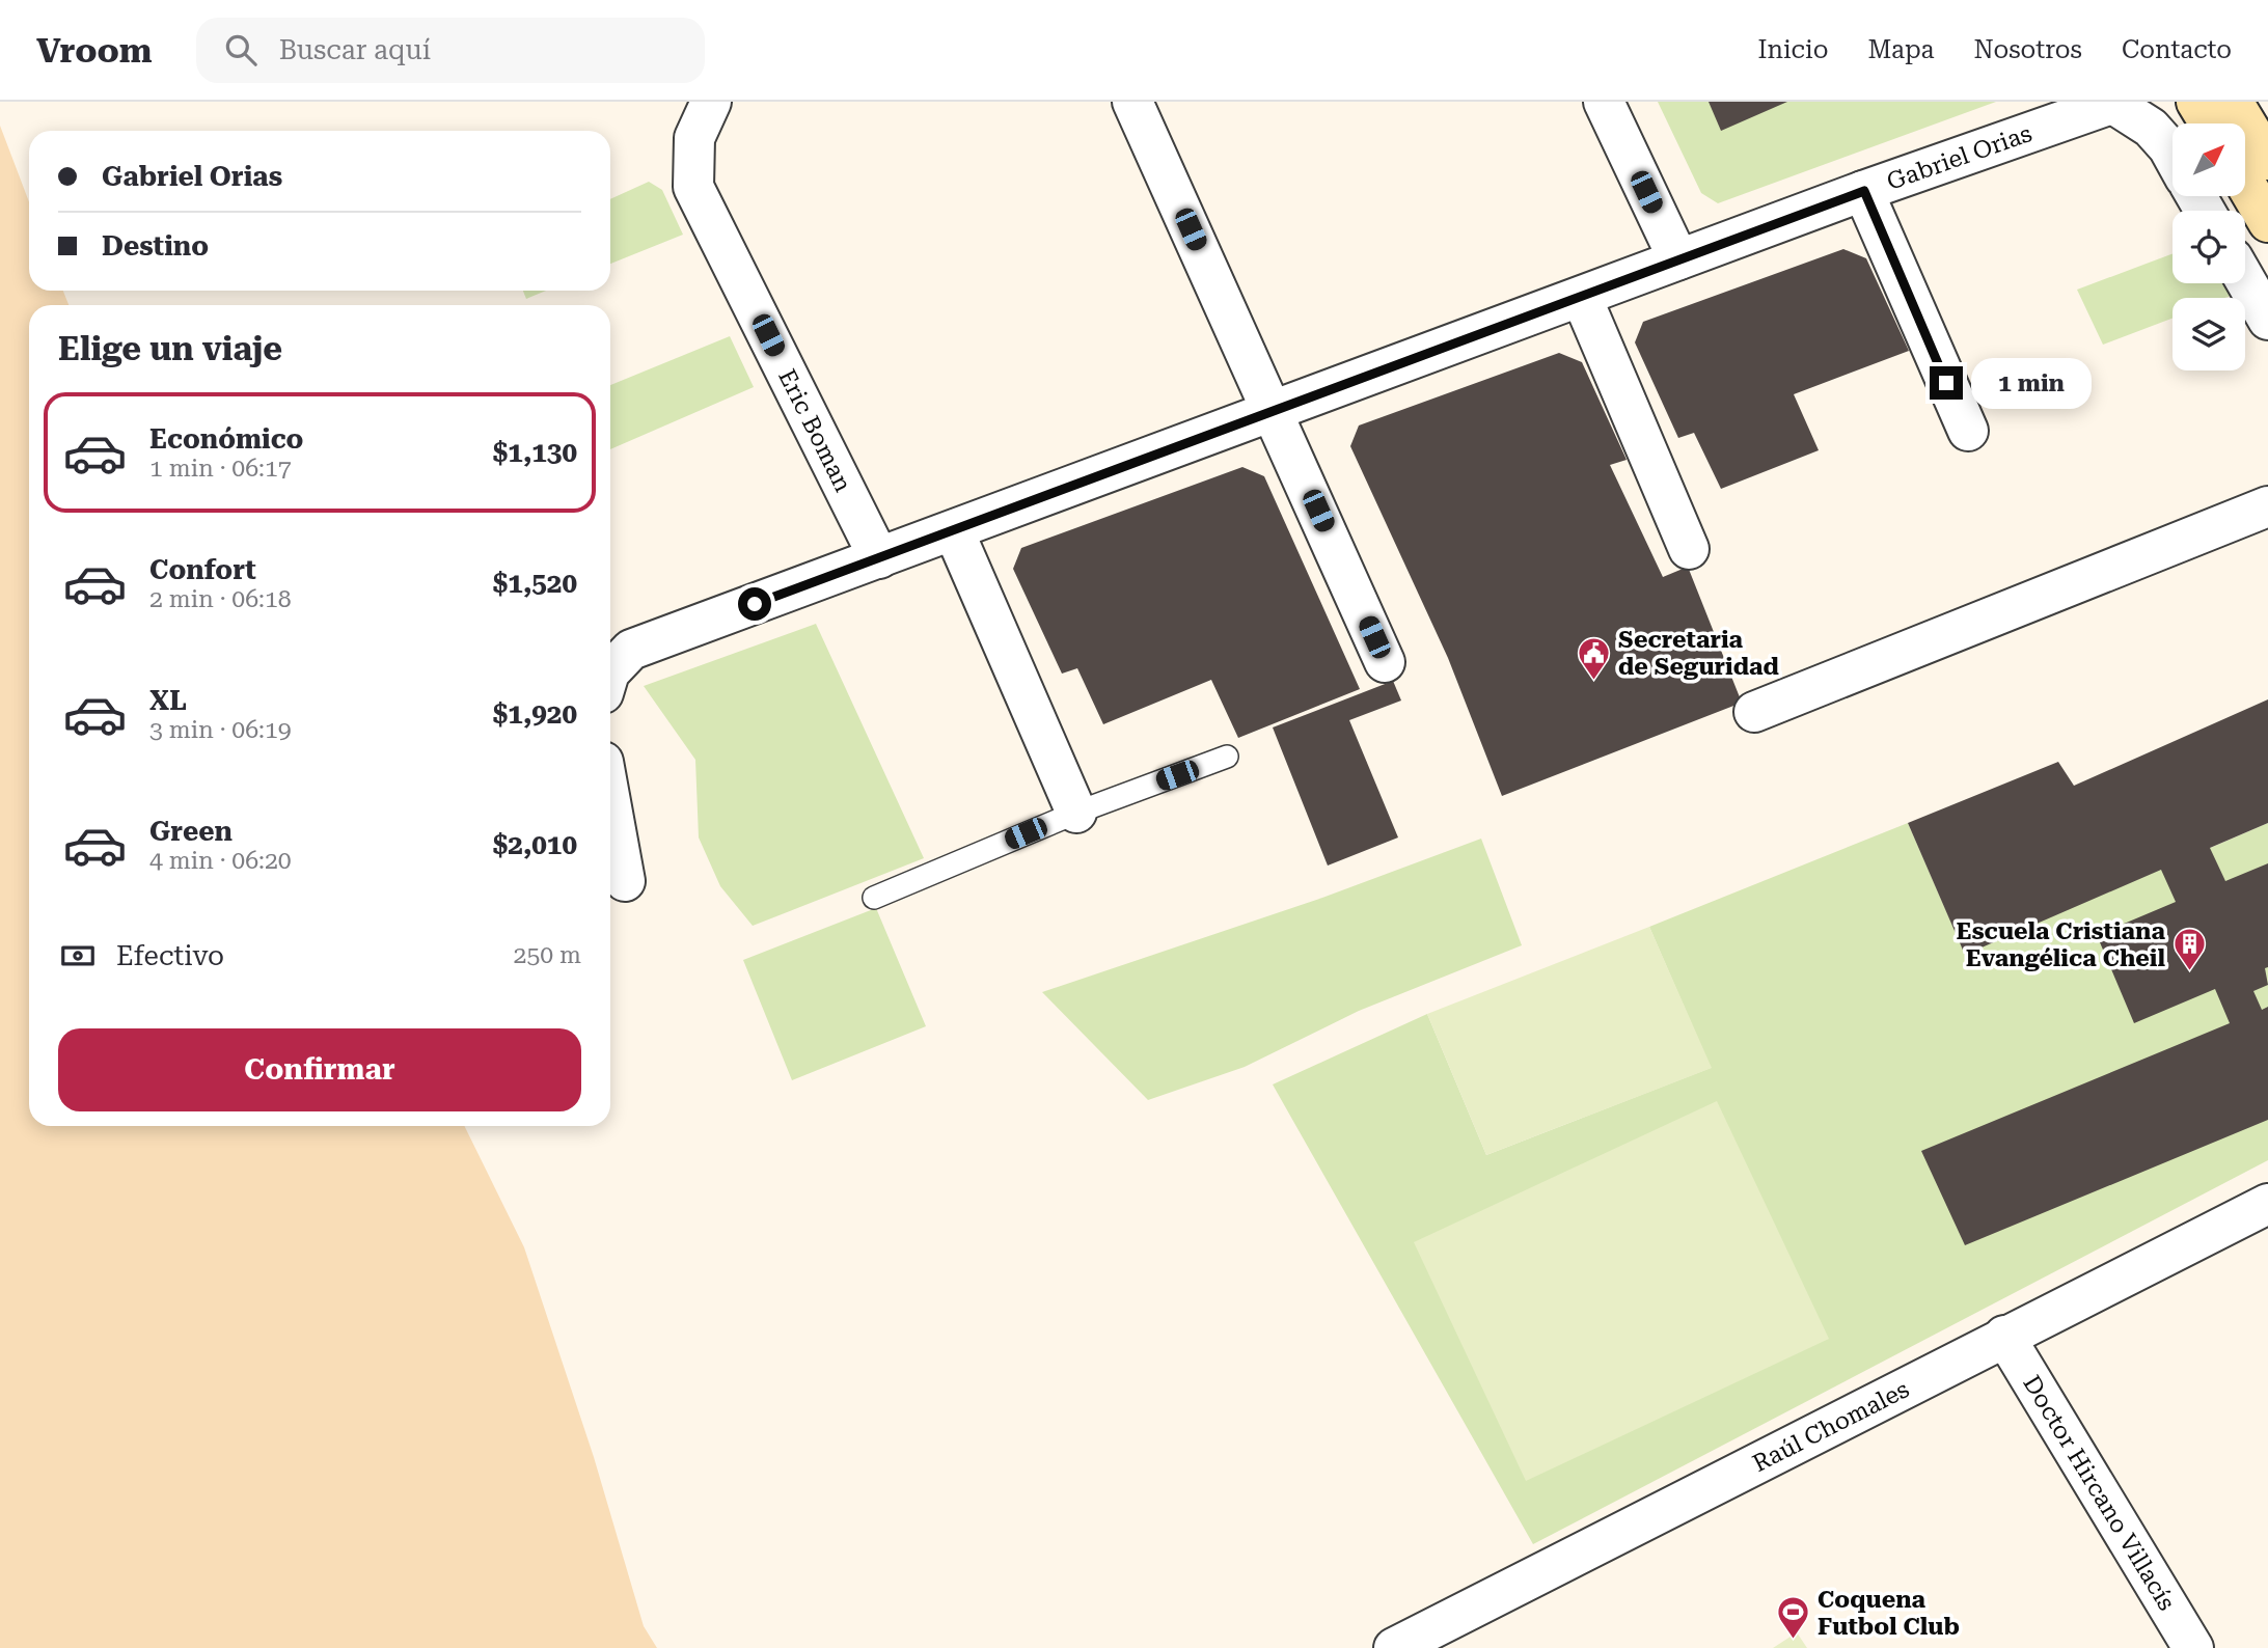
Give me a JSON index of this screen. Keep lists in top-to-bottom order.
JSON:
{
  "streets": {
    "street": [
      "Gabriel Orias",
      "Eric Boman",
      "Raúl Chomales",
      "Doctor Hircano Villacís"
    ]
  },
  "crossings": [
    ["Gabriel Orias", "Eric Boman"],
    ["Raúl Chomales", "Doctor Hircano Villacís"]
  ],
  "places": {
    "public building": ["Secretaria de Seguridad"],
    "building": ["Escuela Cristiana Evangélica Cheil"],
    "sports": ["Coquena Futbol Club"]
  },
  "north": "top right",
  "page": {
    "header": "Vroom",
    "search": "Buscar aquí",
    "nav": [
      "Inicio",
      "Mapa",
      "Nosotros",
      "Contacto"
    ],
    "banner": ["Gabriel Orias", "Destino"],
    "heading": "Elige un viaje",
    "bubble": "1 min",
    "list": [
      {
        "name": "Económico",
        "note": "1 min · 06:17",
        "value": "$1,130"
      },
      {
        "name": "Confort",
        "note": "2 min · 06:18",
        "value": "$1,520"
      },
      {
        "name": "XL",
        "note": "3 min · 06:19",
        "value": "$1,920"
      },
      {
        "name": "Green",
        "note": "4 min · 06:20",
        "value": "$2,010"
      }
    ],
    "pay": ["Efectivo", "250 m"],
    "buttons": "Confirmar"
  }
}
